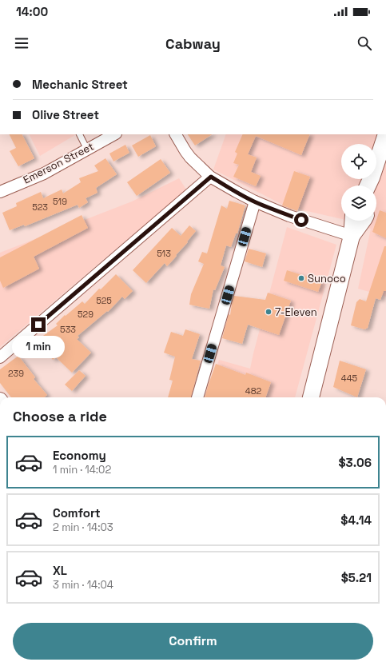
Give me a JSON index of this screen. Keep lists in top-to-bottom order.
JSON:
{
  "streets": {
    "street": ["Emerson Street"]
  },
  "places": ["Sunoco", "7-Eleven"],
  "house_numbers": [
    "519",
    "523",
    "513",
    "525",
    "529",
    "533",
    "239",
    "445",
    "482"
  ],
  "page": {
    "status": "14:00",
    "header": "Cabway",
    "banner": ["Mechanic Street", "Olive Street"],
    "bubble": "1 min",
    "heading": "Choose a ride",
    "list": [
      {
        "name": "Economy",
        "note": "1 min · 14:02",
        "value": "$3.06"
      },
      {
        "name": "Comfort",
        "note": "2 min · 14:03",
        "value": "$4.14"
      },
      {
        "name": "XL",
        "note": "3 min · 14:04",
        "value": "$5.21"
      }
    ],
    "buttons": "Confirm"
  }
}
